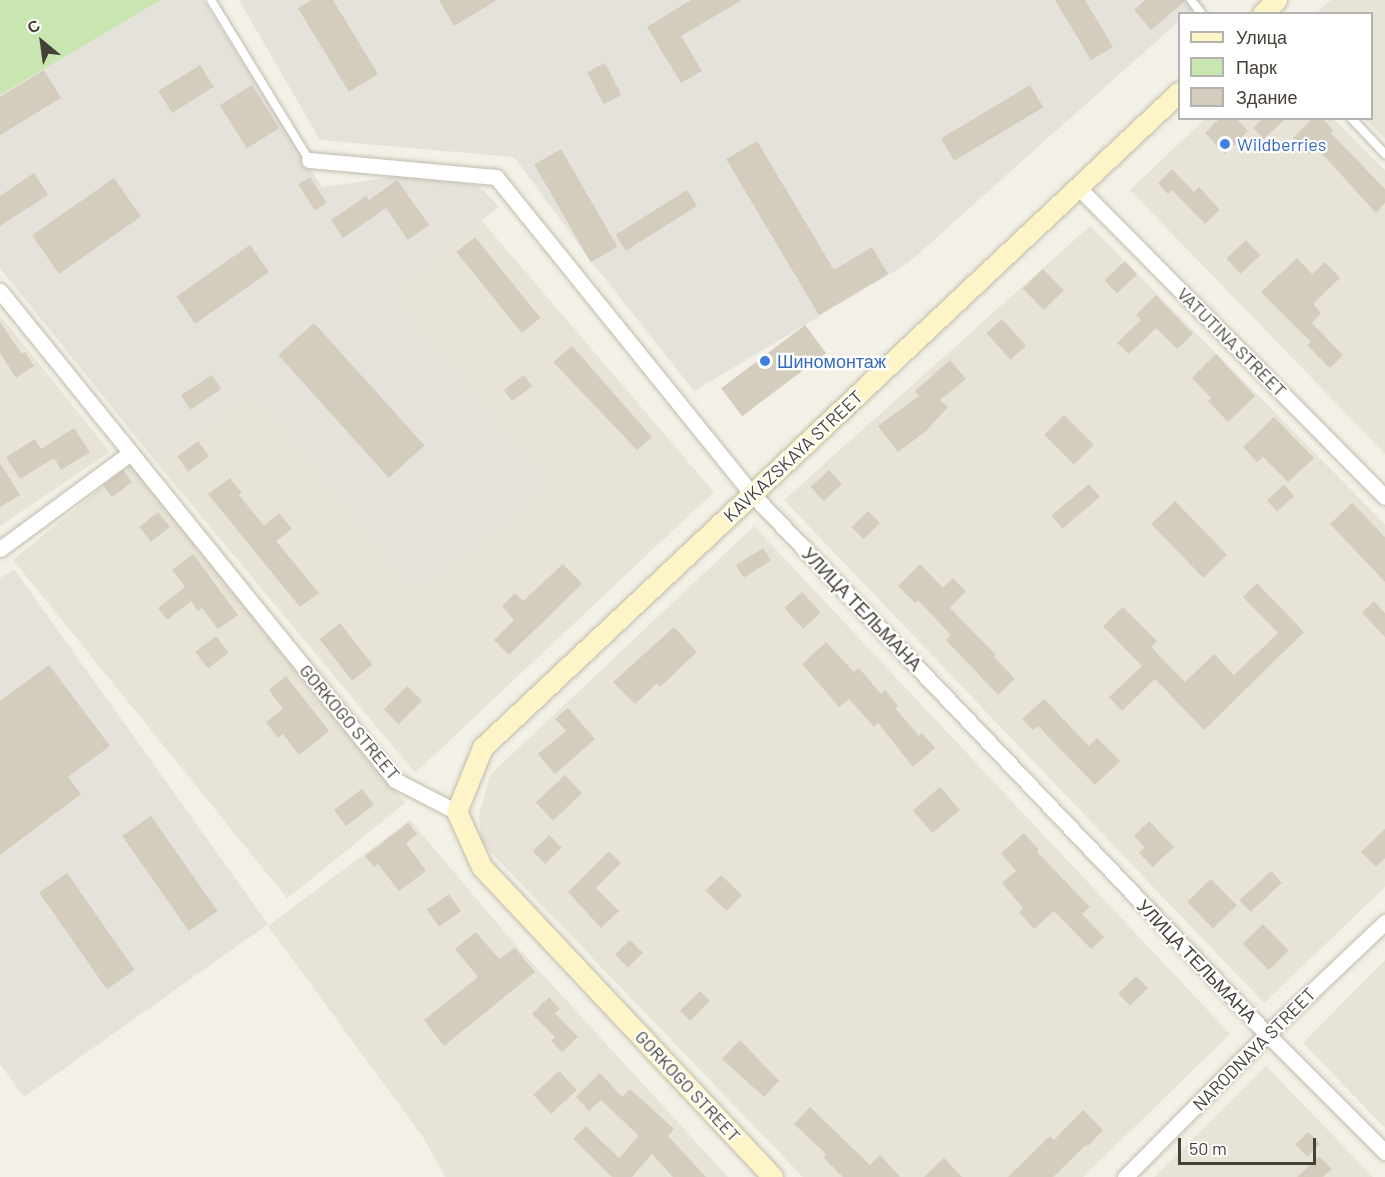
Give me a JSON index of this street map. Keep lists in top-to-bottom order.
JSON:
{
  "streets": {
    "main road": ["KAVKAZSKAYA STREET", "GORKOGO STREET"],
    "street": ["VATUTINA STREET", "УЛИЦА ТЕЛЬМАНА", "NARODNAYA STREET"]
  },
  "crossings": [
    ["VATUTINA STREET", "KAVKAZSKAYA STREET"],
    ["KAVKAZSKAYA STREET", "УЛИЦА ТЕЛЬМАНА"],
    ["KAVKAZSKAYA STREET", "GORKOGO STREET"],
    ["УЛИЦА ТЕЛЬМАНА", "NARODNAYA STREET"]
  ],
  "places": ["Wildberries", "Шиномонтаж"],
  "legend": ["Улица", "Парк", "Здание"],
  "scale_bar": "50 m",
  "north": "top left"
}
